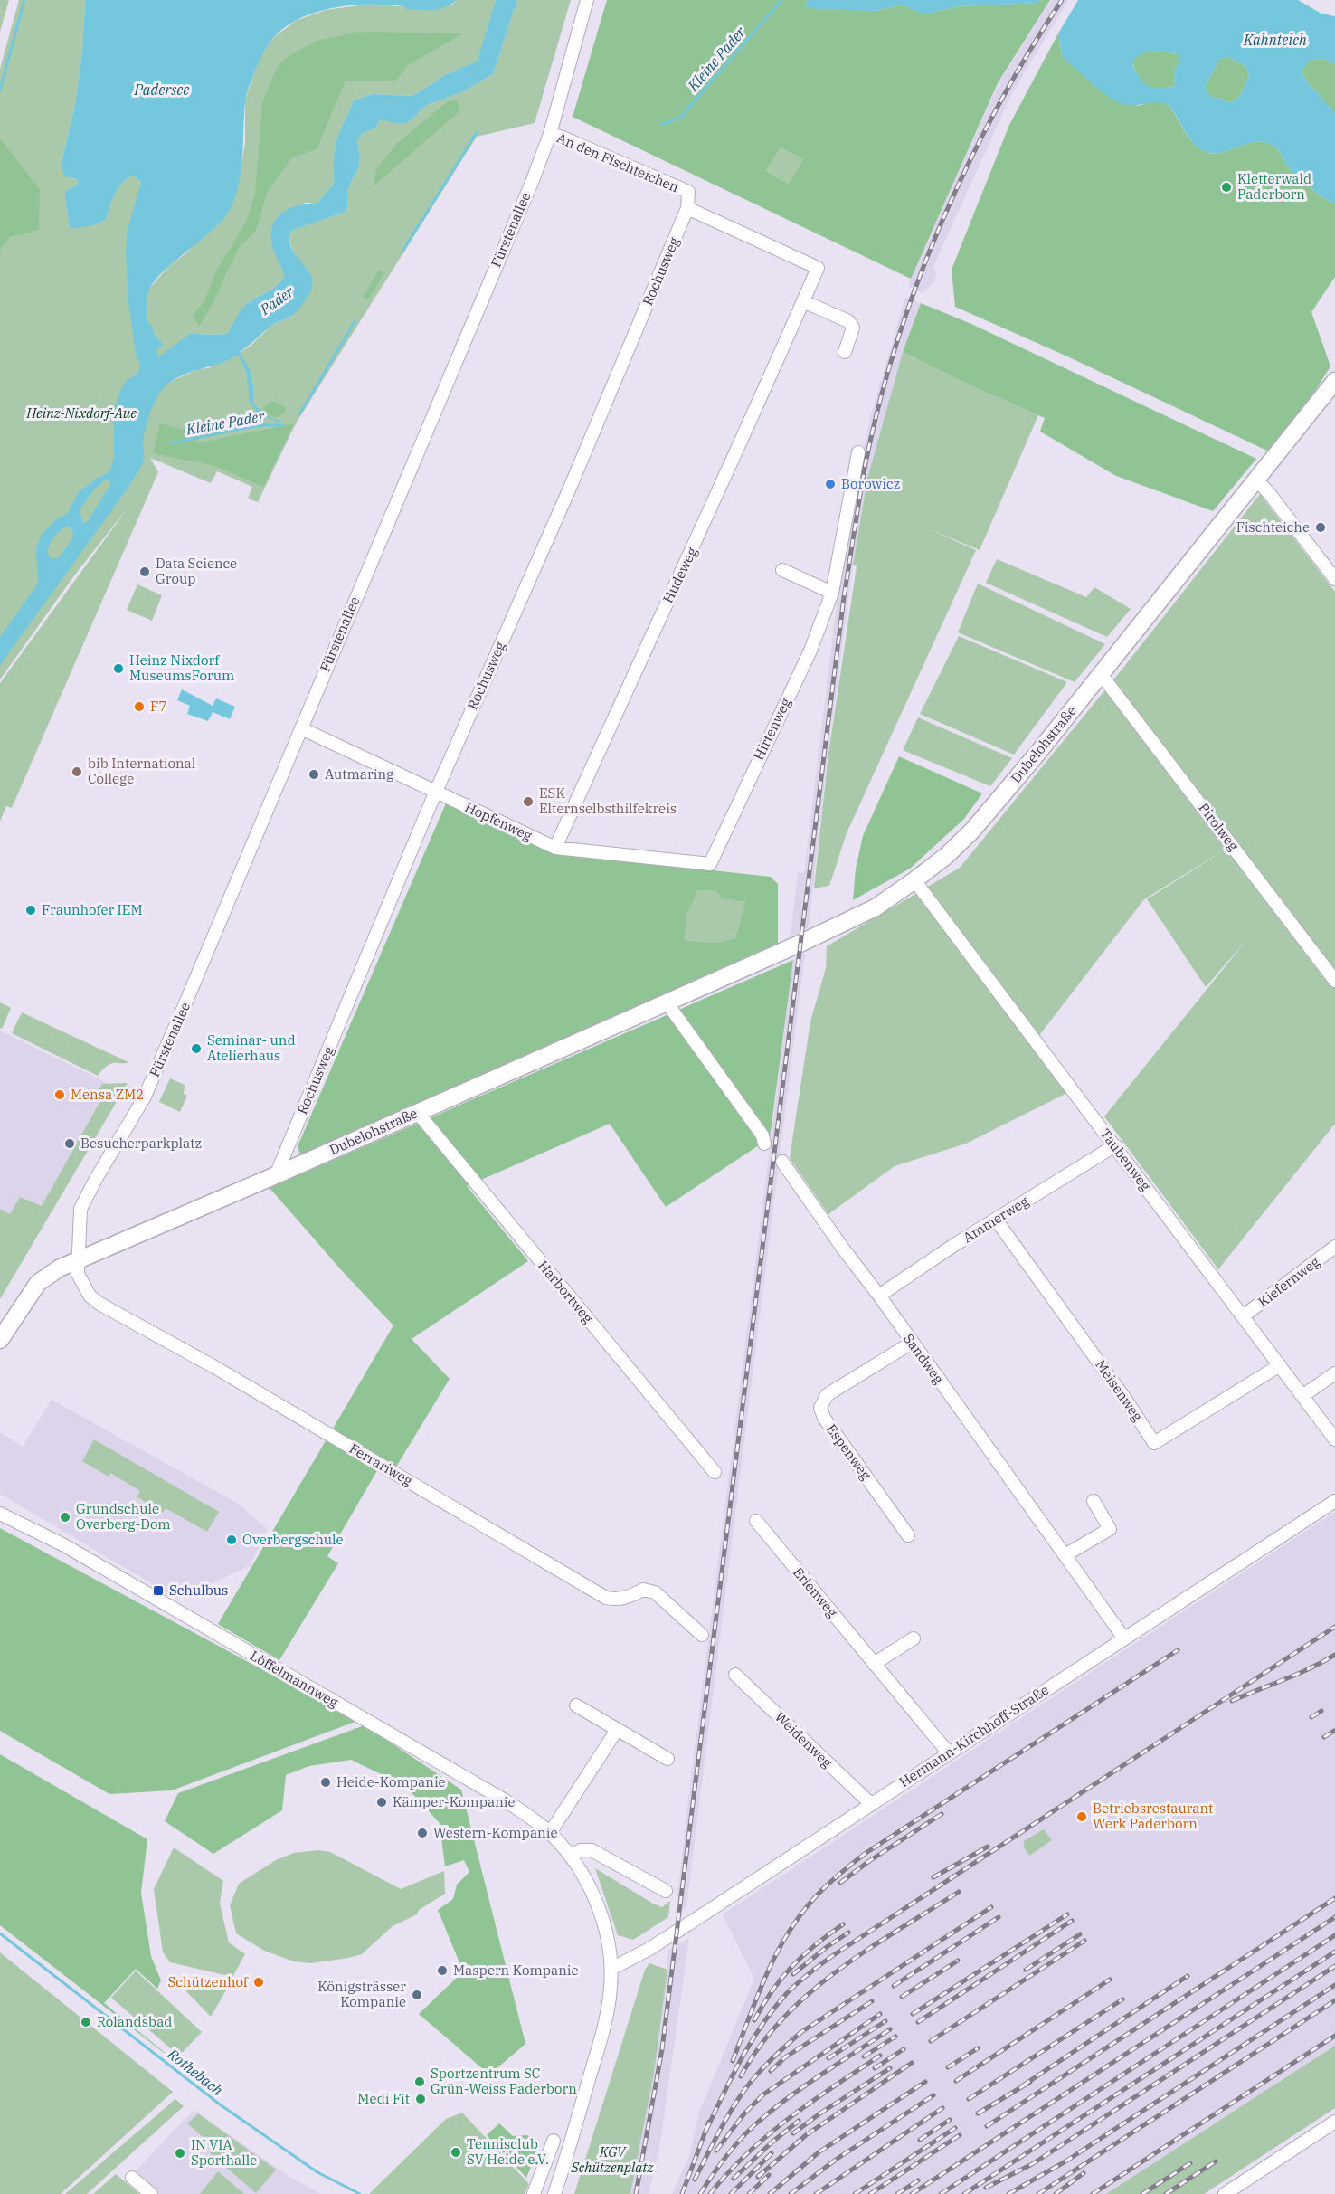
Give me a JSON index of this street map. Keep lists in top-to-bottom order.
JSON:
{
  "streets": {
    "main road": ["Dubelohstraße"],
    "street": [
      "An den Fischteichen",
      "Fürstenallee",
      "Rochusweg",
      "Hudeweg",
      "Hirtenweg",
      "Hopfenweg",
      "Pirolweg",
      "Taubenweg",
      "Ammerweg",
      "Kiefernweg",
      "Harbortweg",
      "Sandweg",
      "Meisenweg",
      "Espenweg",
      "Ferrariweg",
      "Erlenweg",
      "Löffelmannweg",
      "Hermann-Kirchhoff-Straße",
      "Weidenweg"
    ]
  },
  "crossings": [
    ["An den Fischteichen", "Fürstenallee"],
    ["An den Fischteichen", "Rochusweg"],
    ["An den Fischteichen", "Hudeweg"],
    ["Fürstenallee", "Dubelohstraße"],
    ["Fürstenallee", "Hopfenweg"],
    ["Fürstenallee", "Ferrariweg"],
    ["Rochusweg", "Dubelohstraße"],
    ["Rochusweg", "Hopfenweg"],
    ["Hudeweg", "Hopfenweg"],
    ["Hirtenweg", "Hopfenweg"],
    ["Dubelohstraße", "Pirolweg"],
    ["Dubelohstraße", "Taubenweg"],
    ["Dubelohstraße", "Harbortweg"],
    ["Dubelohstraße", "Ferrariweg"],
    ["Taubenweg", "Ammerweg"],
    ["Taubenweg", "Kiefernweg"],
    ["Taubenweg", "Meisenweg"],
    ["Ammerweg", "Sandweg"],
    ["Ammerweg", "Meisenweg"],
    ["Sandweg", "Espenweg"],
    ["Sandweg", "Hermann-Kirchhoff-Straße"],
    ["Erlenweg", "Hermann-Kirchhoff-Straße"],
    ["Löffelmannweg", "Hermann-Kirchhoff-Straße"],
    ["Hermann-Kirchhoff-Straße", "Weidenweg"]
  ],
  "water": [
    "Kahnteich",
    "Kleine Pader",
    "Padersee",
    "Pader",
    "Rothebach"
  ],
  "parks": ["Heinz-Nixdorf-Aue", "KGV Schützenplatz"],
  "places": {
    "other": [
      "Kletterwald Paderborn",
      "Borowicz",
      "Fischteiche",
      "Data Science Group",
      "Heinz Nixdorf MuseumsForum",
      "F7",
      "bib International College",
      "Autmaring",
      "ESK Elternselbsthilfekreis",
      "Fraunhofer IEM",
      "Seminar- und Atelierhaus",
      "Mensa ZM2",
      "Besucherparkplatz",
      "Grundschule Overberg-Dom",
      "Overbergschule",
      "Heide-Kompanie",
      "Kämper-Kompanie",
      "Betriebsrestaurant Werk Paderborn",
      "Western-Kompanie",
      "Maspern Kompanie",
      "Schützenhof",
      "Königsträsser Kompanie",
      "Rolandsbad",
      "Sportzentrum SC Grün-Weiss Paderborn",
      "Medi Fit",
      "Tennisclub SV Heide e.V.",
      "IN VIA Sporthalle"
    ],
    "transit": ["Schulbus"]
  }
}
